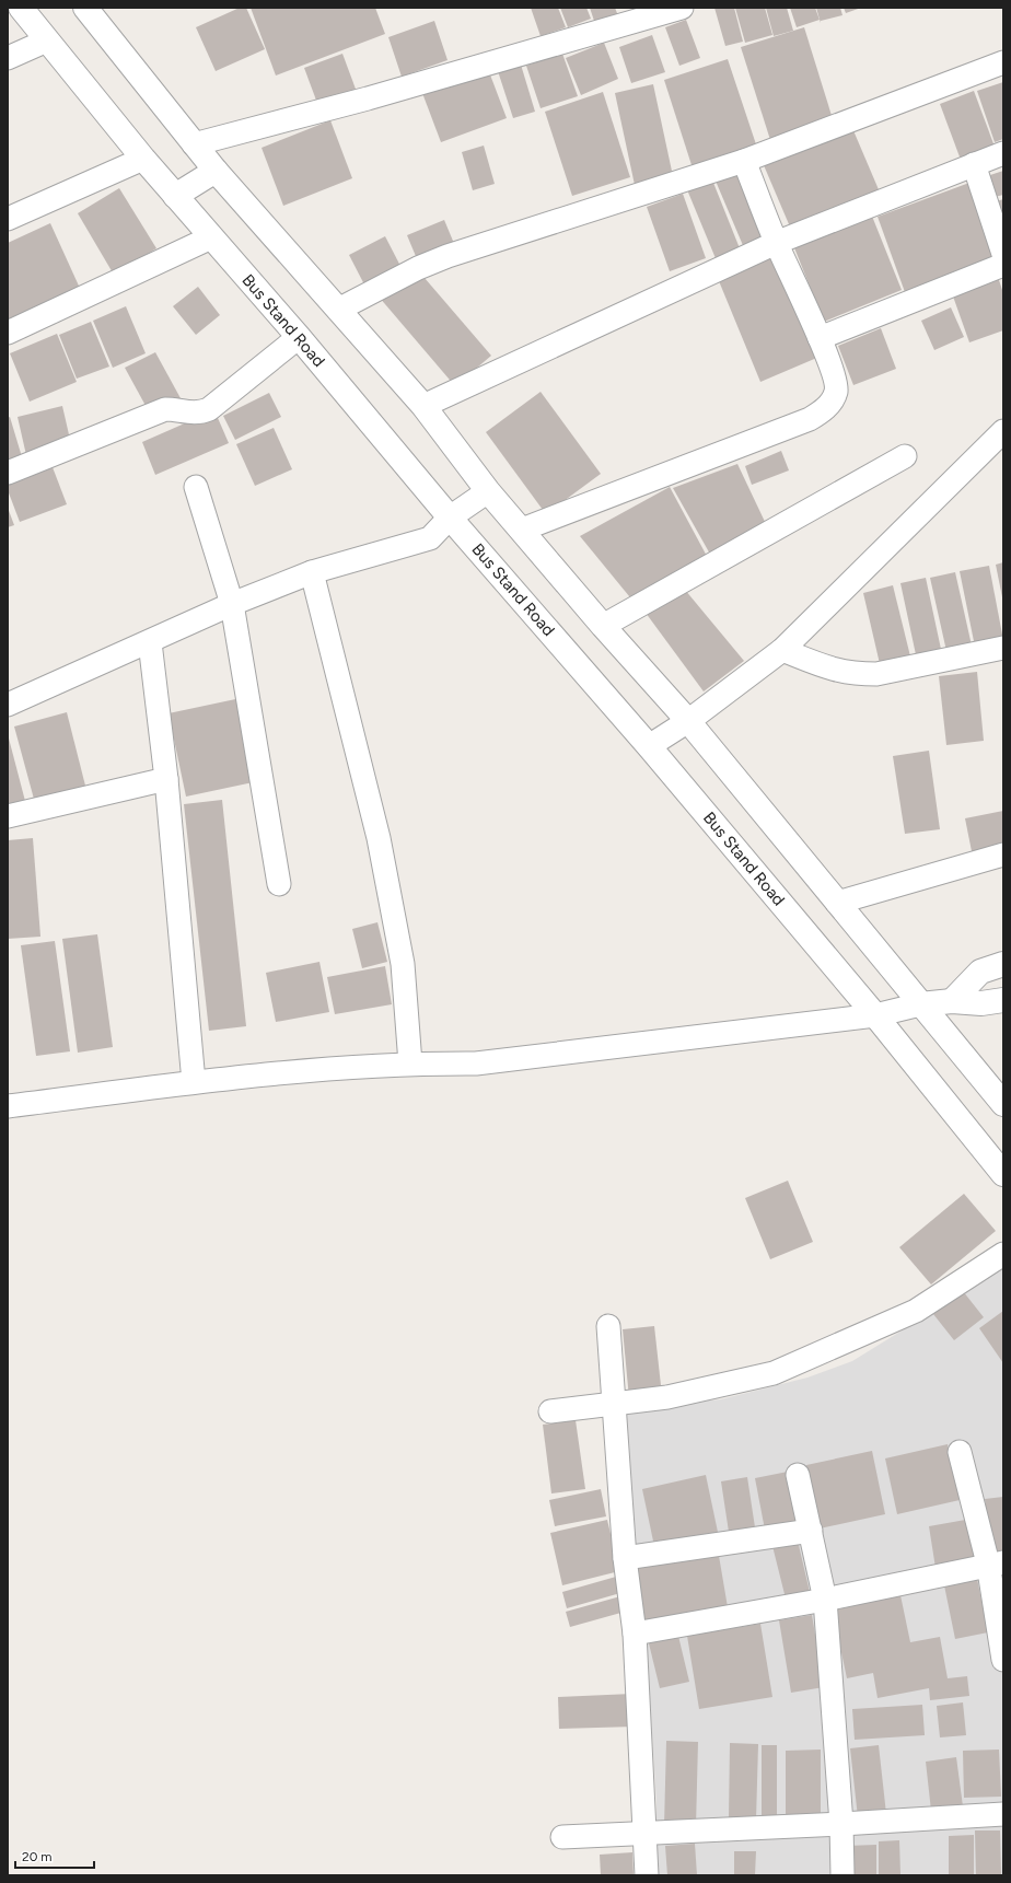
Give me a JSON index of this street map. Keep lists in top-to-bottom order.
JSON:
{
  "streets": {
    "street": ["Bus Stand Road"]
  },
  "scale_bar": "20 m"
}
